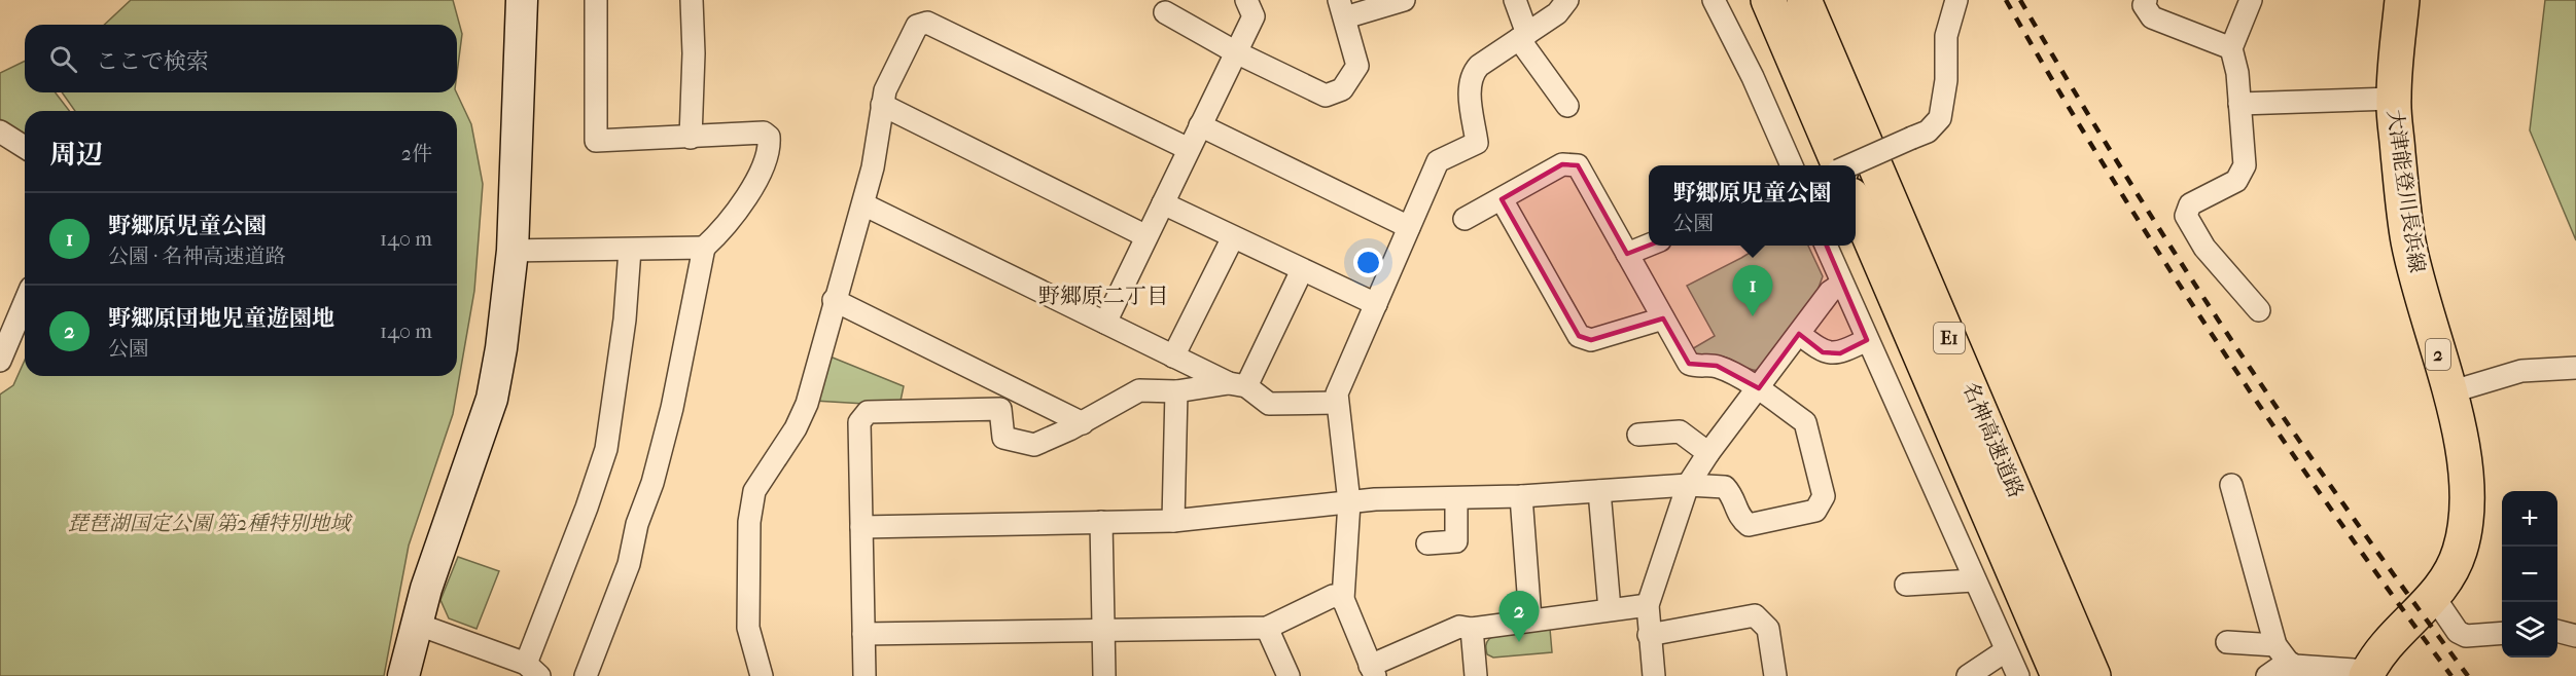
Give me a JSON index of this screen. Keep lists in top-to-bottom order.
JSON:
{
  "streets": {
    "main road": [
      "大津能登川長浜線",
      "E1",
      "2",
      "名神高速道路"
    ]
  },
  "districts": ["野郷原二丁目"],
  "parks": ["琵琶湖国定公園 第2種特別地域"],
  "page": {
    "search": "ここで検索",
    "heading": ["周辺", "2件"],
    "popup": ["野郷原児童公園", "公園"],
    "list": [
      {
        "mark": "1",
        "name": "野郷原児童公園",
        "note": "公園 · 名神高速道路",
        "value": "140 m"
      },
      {
        "mark": "2",
        "name": "野郷原団地児童遊園地",
        "note": "公園",
        "value": "140 m"
      }
    ],
    "pins": ["1", "2"],
    "map_buttons": ["+", "−"]
  }
}
